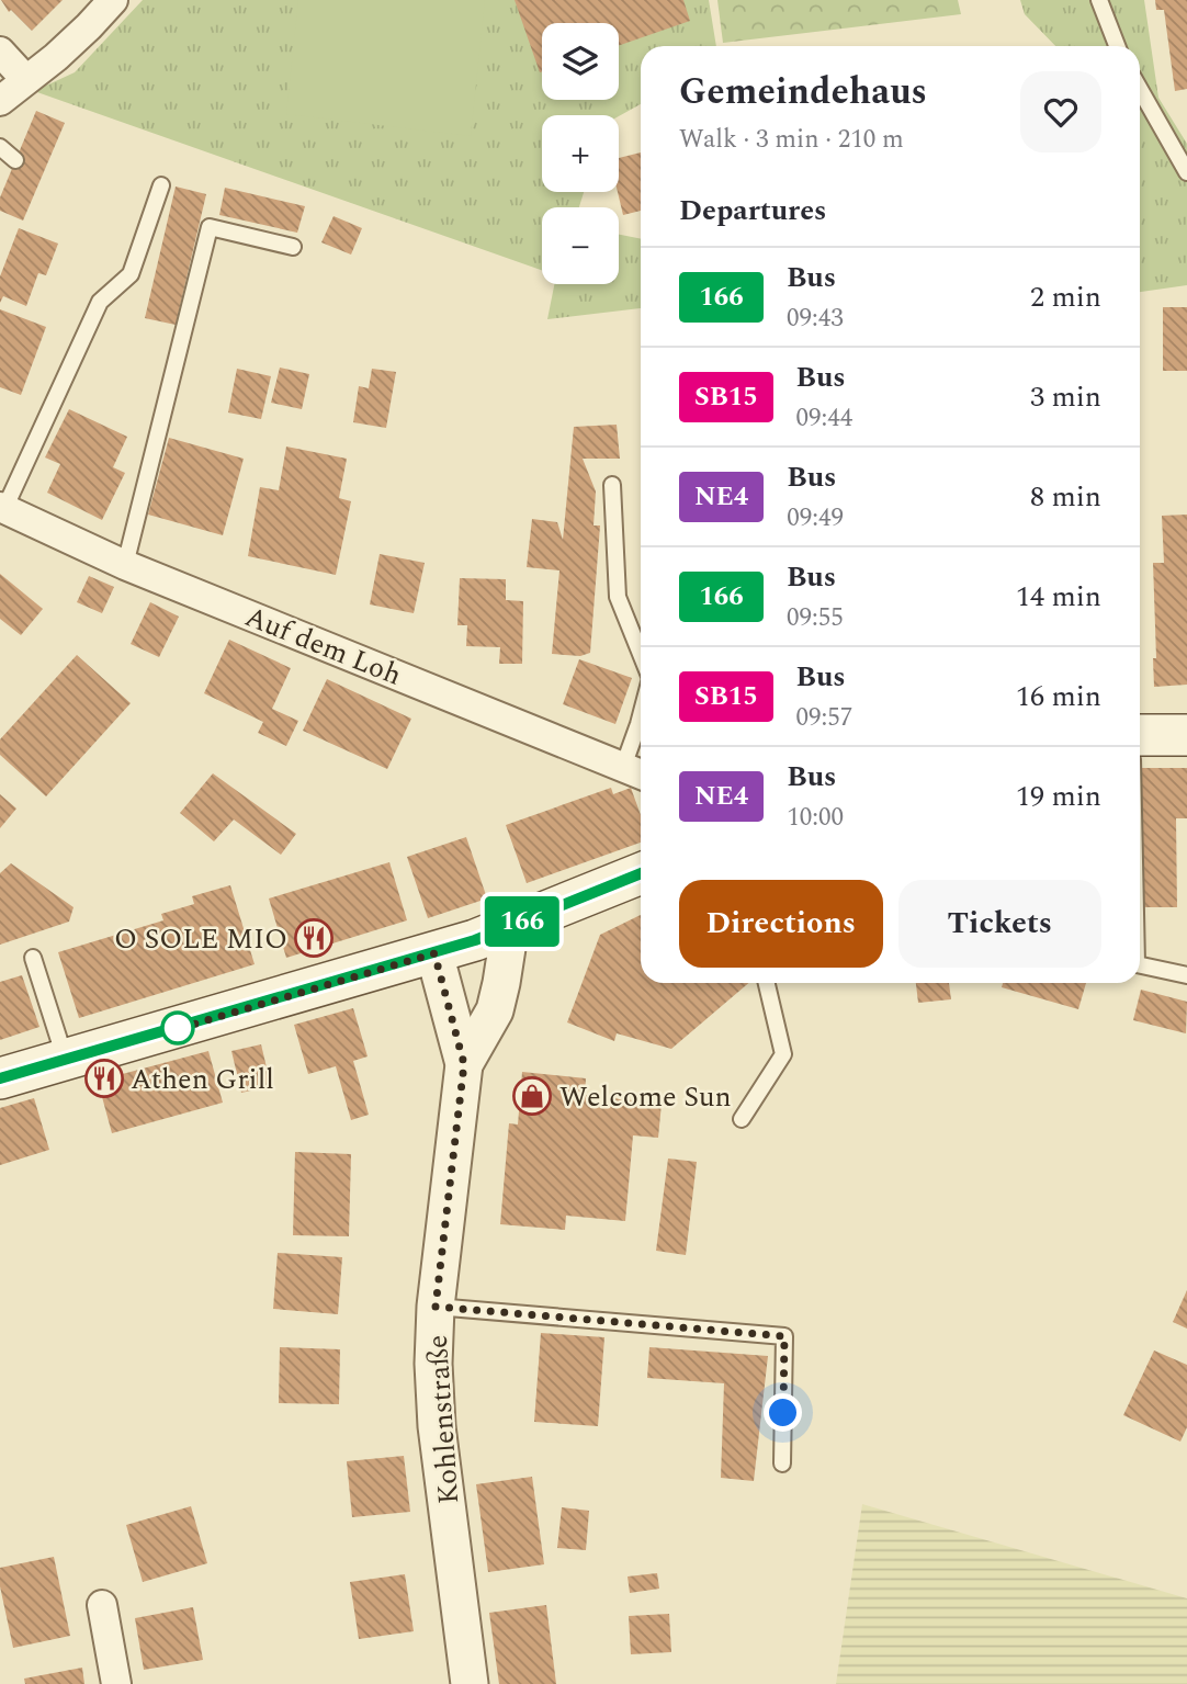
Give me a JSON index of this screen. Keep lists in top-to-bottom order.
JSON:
{
  "streets": {
    "street": ["Auf dem Loh", "Kohlenstraße"]
  },
  "places": {
    "restaurant": ["O SOLE MIO", "Athen Grill"],
    "shop": ["Welcome Sun"]
  },
  "lines": ["bus line 166"],
  "page": {
    "on_map": "166",
    "map_buttons": ["+", "−"],
    "heading": [
      ["Gemeindehaus", "Walk · 3 min · 210 m"],
      "Departures"
    ],
    "list": [
      {
        "mark": "166",
        "name": "Bus",
        "note": "09:43",
        "value": "2 min"
      },
      {
        "mark": "SB15",
        "name": "Bus",
        "note": "09:44",
        "value": "3 min"
      },
      {
        "mark": "NE4",
        "name": "Bus",
        "note": "09:49",
        "value": "8 min"
      },
      {
        "mark": "166",
        "name": "Bus",
        "note": "09:55",
        "value": "14 min"
      },
      {
        "mark": "SB15",
        "name": "Bus",
        "note": "09:57",
        "value": "16 min"
      },
      {
        "mark": "NE4",
        "name": "Bus",
        "note": "10:00",
        "value": "19 min"
      }
    ],
    "buttons": ["Directions", "Tickets"]
  }
}
